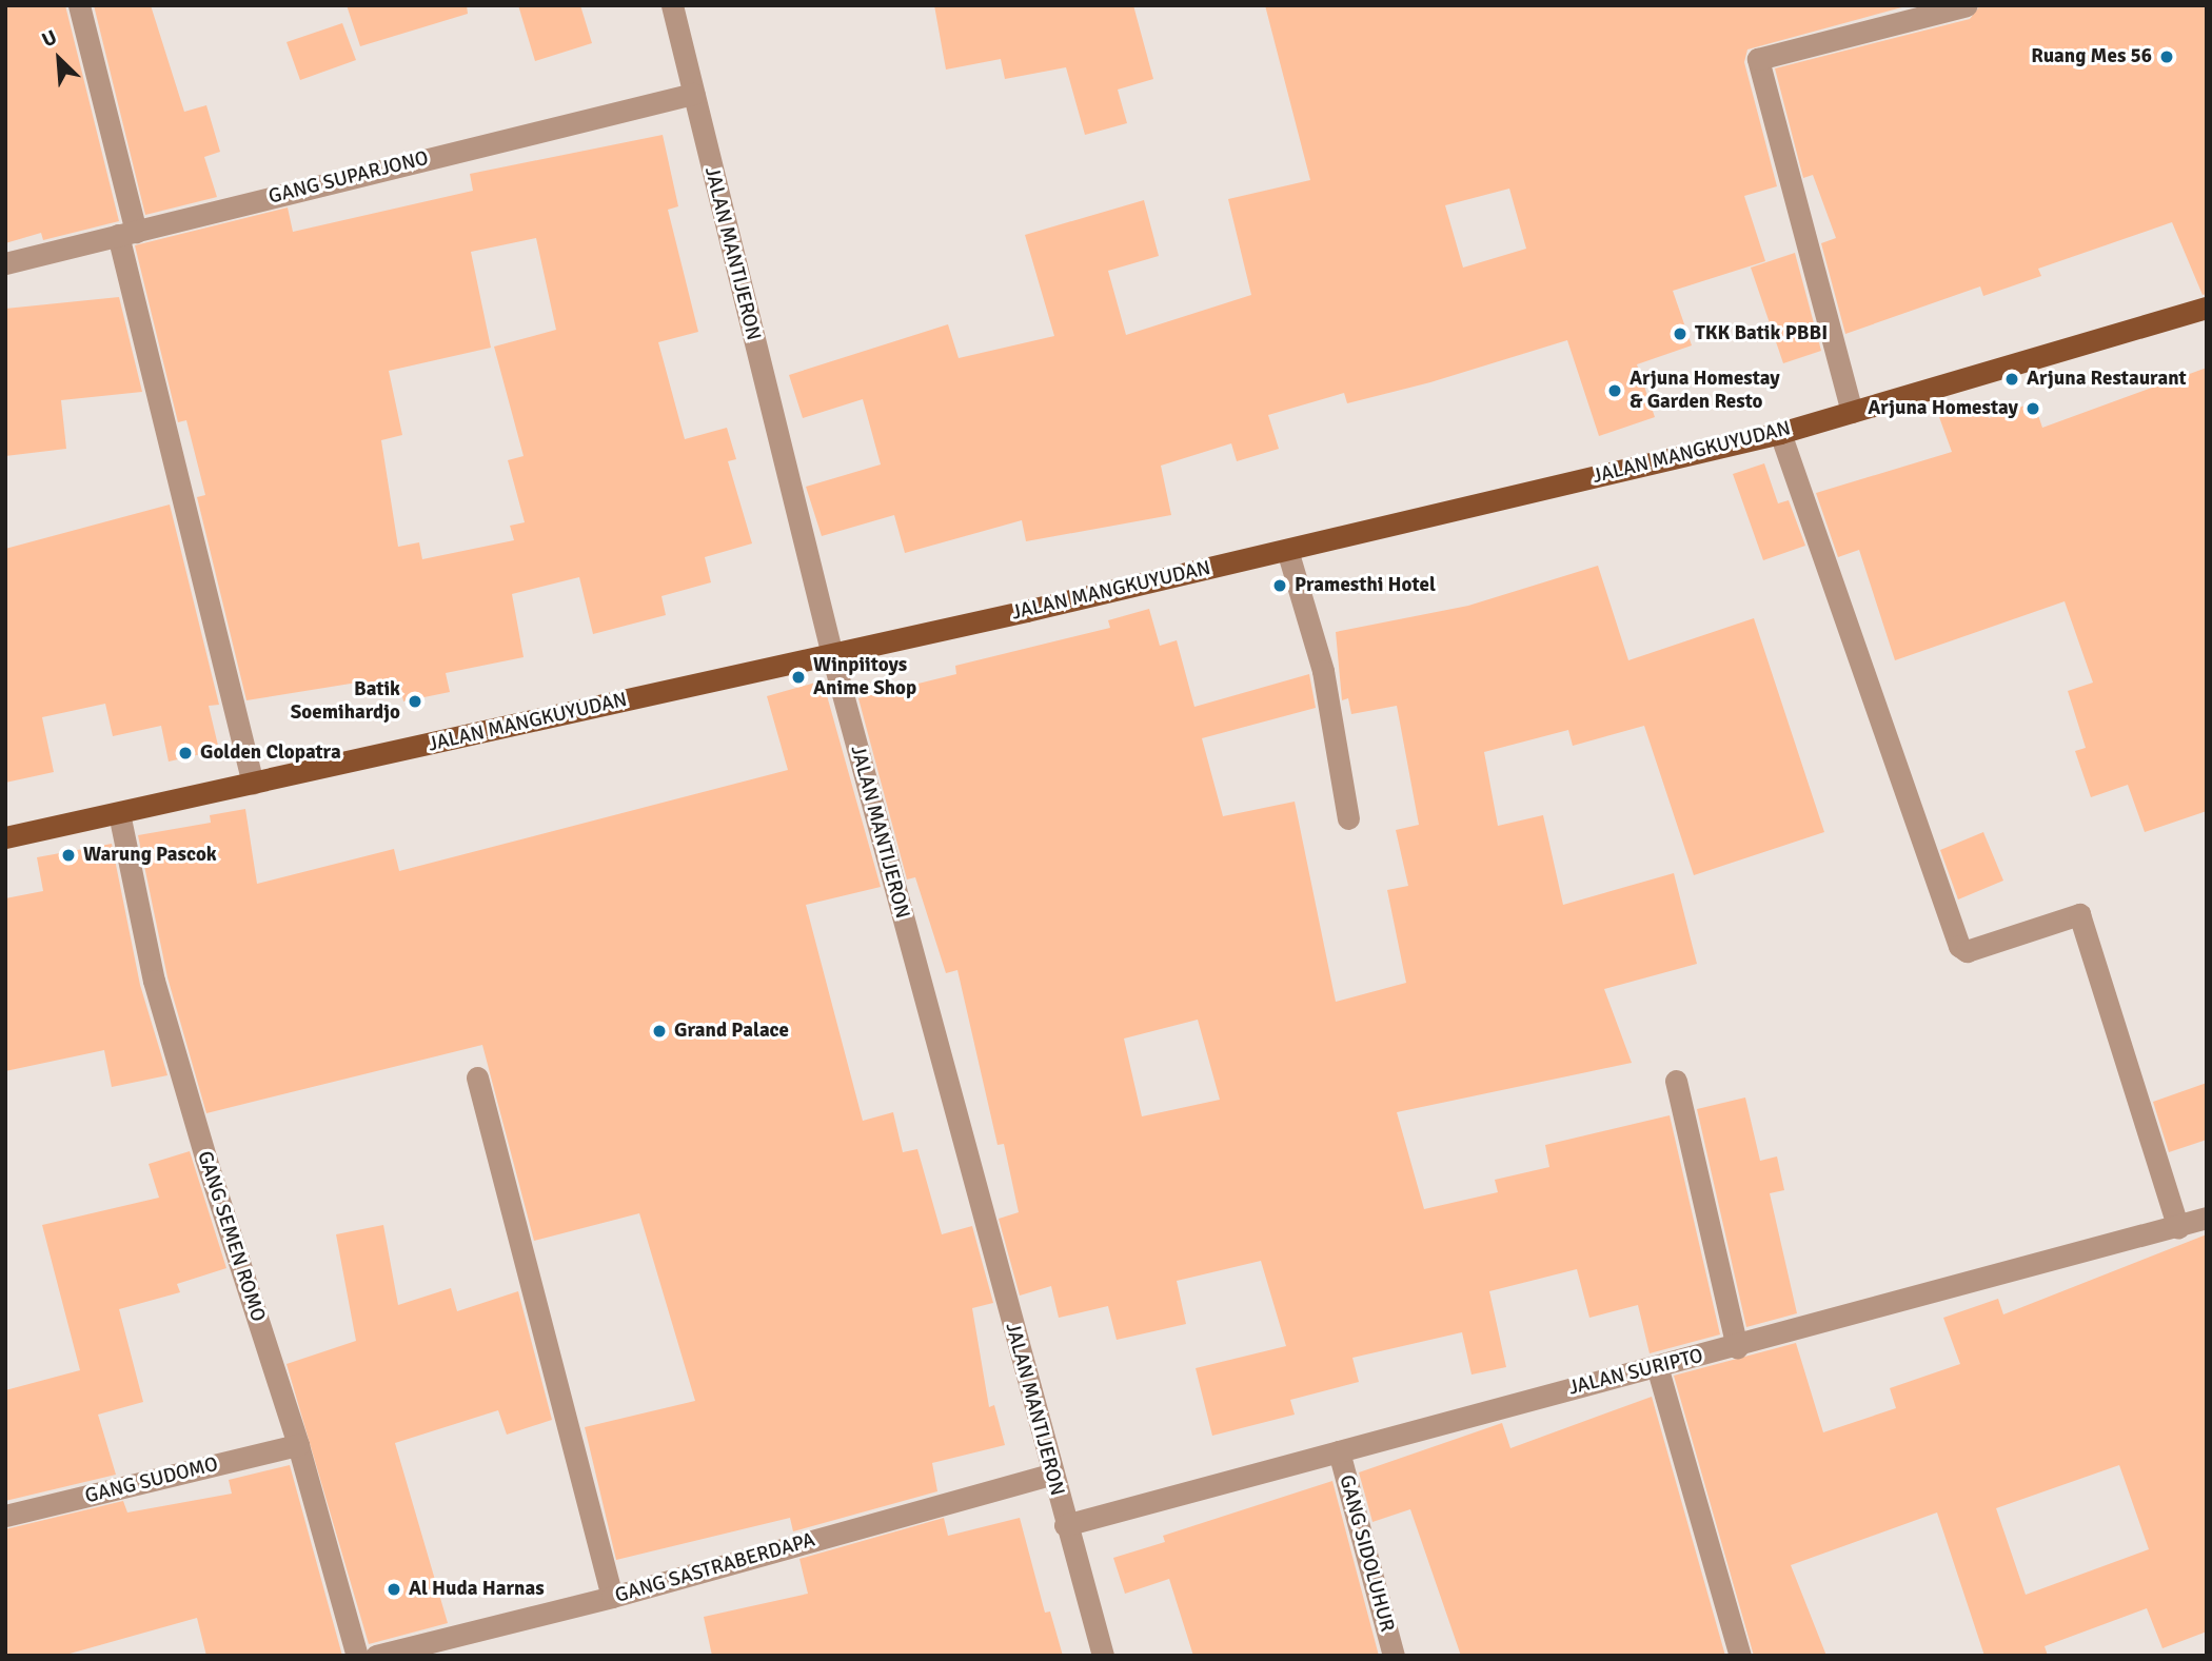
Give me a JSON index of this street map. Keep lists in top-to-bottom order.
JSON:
{
  "streets": {
    "main road": ["JALAN MANGKUYUDAN"],
    "street": [
      "GANG SUPARJONO",
      "JALAN MANTIJERON",
      "GANG SEMEN ROMO",
      "JALAN SURIPTO",
      "GANG SUDOMO",
      "GANG SIDOLUHUR",
      "GANG SASTRABERDAPA"
    ]
  },
  "crossings": [
    ["GANG SUPARJONO", "JALAN MANTIJERON"],
    ["JALAN MANTIJERON", "JALAN MANGKUYUDAN"],
    ["JALAN MANTIJERON", "JALAN SURIPTO"],
    ["JALAN MANTIJERON", "GANG SASTRABERDAPA"],
    ["JALAN MANGKUYUDAN", "GANG SEMEN ROMO"],
    ["GANG SEMEN ROMO", "GANG SUDOMO"],
    ["JALAN SURIPTO", "GANG SIDOLUHUR"]
  ],
  "places": [
    "Ruang Mes 56",
    "TKK Batik PBBI",
    "Arjuna Restaurant",
    "Arjuna Homestay & Garden Resto",
    "Arjuna Homestay",
    "Pramesthi Hotel",
    "Winpiitoys Anime Shop",
    "Batik Soemihardjo",
    "Golden Clopatra",
    "Warung Pascok",
    "Grand Palace",
    "Al Huda Harnas"
  ],
  "north": "top left"
}
